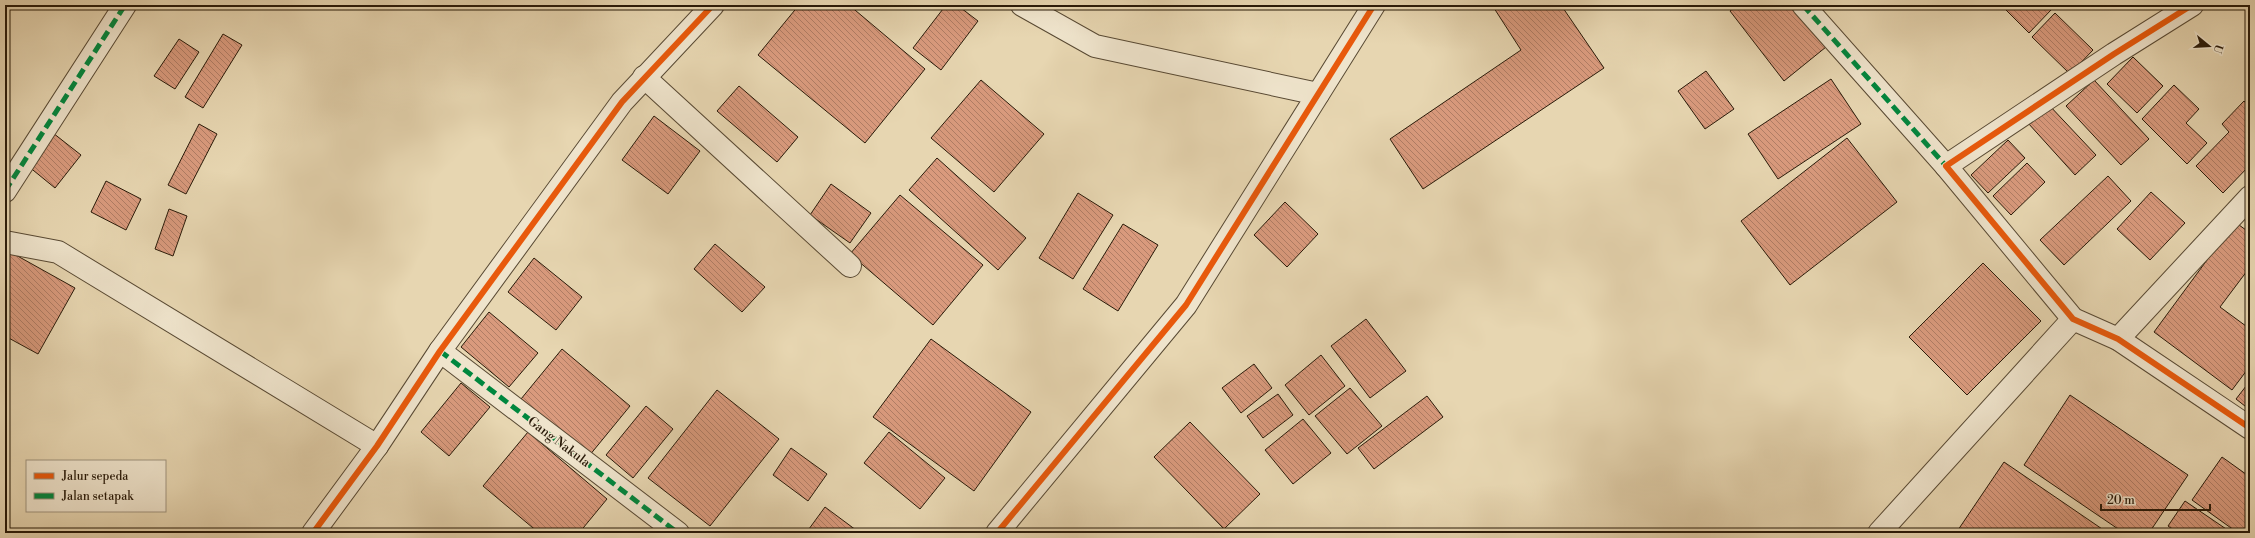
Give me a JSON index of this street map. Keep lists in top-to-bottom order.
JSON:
{
  "streets": {
    "street": ["Gang Nakula"]
  },
  "legend": ["Jalur sepeda", "Jalan setapak"],
  "scale_bar": "20 m",
  "north": "right"
}
